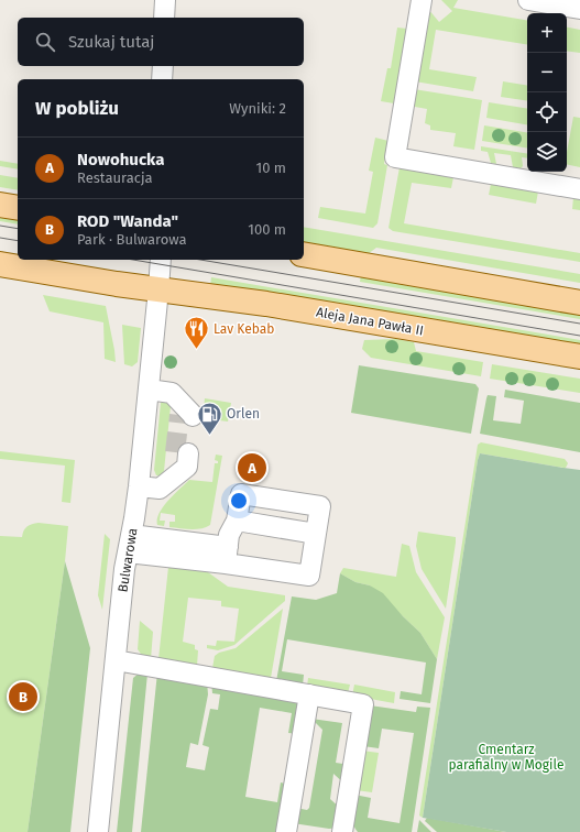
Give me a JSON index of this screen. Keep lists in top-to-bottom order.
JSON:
{
  "streets": {
    "main road": ["Aleja Jana Pawła II"],
    "street": ["Bulwarowa"]
  },
  "crossings": [
    ["Aleja Jana Pawła II", "Bulwarowa"]
  ],
  "parks": ["Cmentarz parafialny w Mogile"],
  "places": {
    "restaurant": ["Lav Kebab"],
    "fuel station": ["Orlen"]
  },
  "page": {
    "map_buttons": ["+", "−"],
    "search": "Szukaj tutaj",
    "heading": ["W pobliżu", "Wyniki: 2"],
    "list": [
      {
        "mark": "A",
        "name": "Nowohucka",
        "note": "Restauracja",
        "value": "10 m"
      },
      {
        "mark": "B",
        "name": "ROD \"Wanda\"",
        "note": "Park · Bulwarowa",
        "value": "100 m"
      }
    ],
    "pins": ["A", "B"]
  }
}
